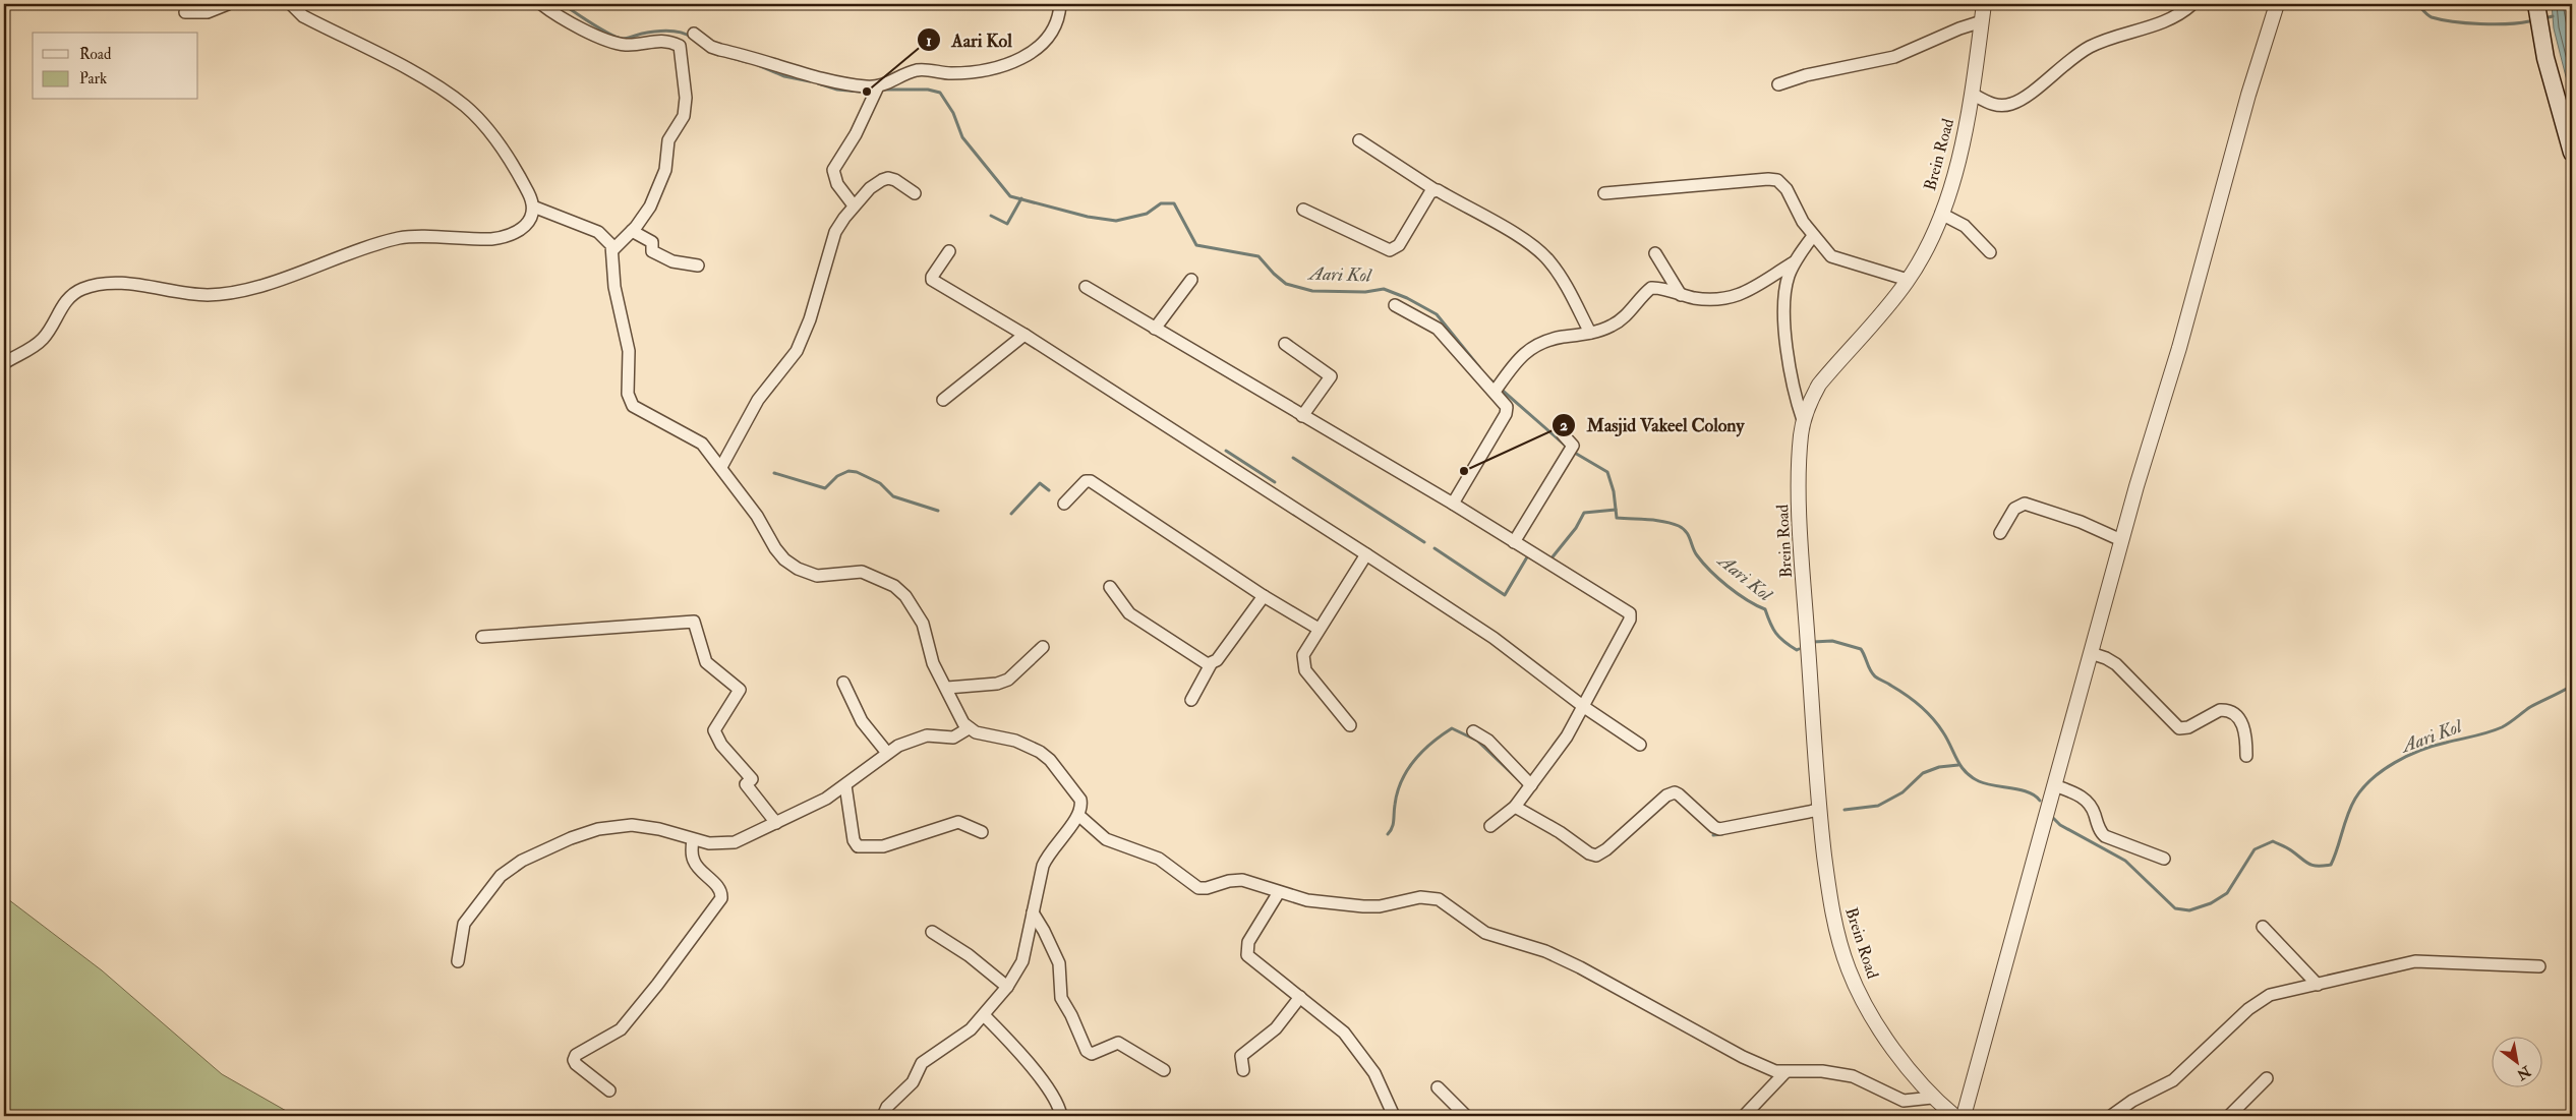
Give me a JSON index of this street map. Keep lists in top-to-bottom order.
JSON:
{
  "streets": {
    "street": ["Brein Road"]
  },
  "water": ["Aari Kol"],
  "places": ["Aari Kol", "Masjid Vakeel Colony"],
  "legend": ["Road", "Park"],
  "north": "bottom right"
}
